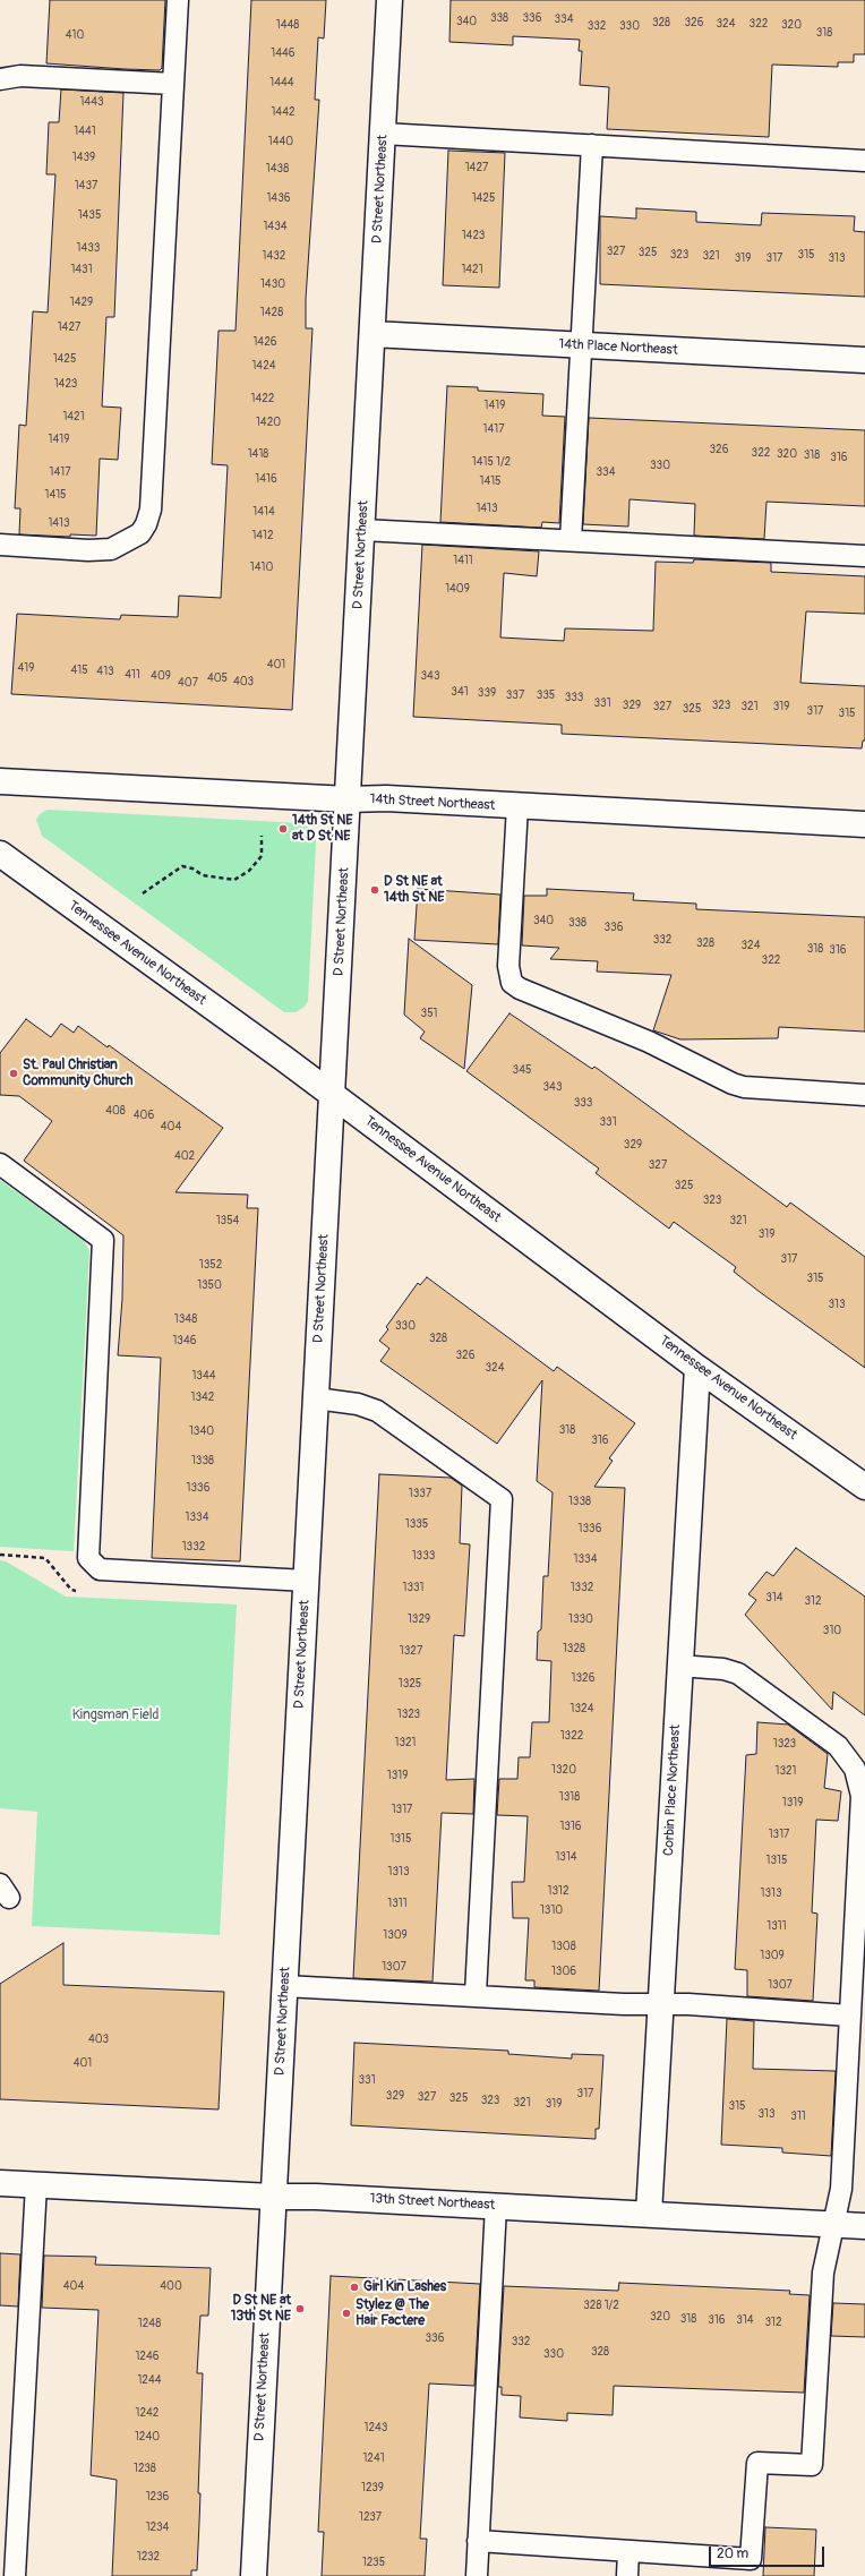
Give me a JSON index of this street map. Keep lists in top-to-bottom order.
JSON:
{
  "streets": {
    "street": [
      "D Street Northeast",
      "14th Place Northeast",
      "14th Street Northeast",
      "Tennessee Avenue Northeast",
      "Corbin Place Northeast",
      "13th Street Northeast"
    ]
  },
  "crossings": [
    ["D Street Northeast", "14th Place Northeast"],
    ["D Street Northeast", "14th Street Northeast"],
    ["D Street Northeast", "Tennessee Avenue Northeast"],
    ["D Street Northeast", "13th Street Northeast"],
    ["Tennessee Avenue Northeast", "Corbin Place Northeast"],
    ["Corbin Place Northeast", "13th Street Northeast"]
  ],
  "parks": ["Kingsman Field"],
  "places": [
    "14th St NE at D St NE",
    "D St NE at 14th St NE",
    "St. Paul Christian Community Church",
    "Girl Kin Lashes",
    "D St NE at 13th St NE",
    "Stylez @ The Hair Factere"
  ],
  "house_numbers": [
    "338",
    "336",
    "334",
    "340",
    "328",
    "326",
    "324",
    "322",
    "1448",
    "320",
    "332",
    "330",
    "318",
    "410",
    "1446",
    "1444",
    "1443",
    "1442",
    "1441",
    "1440",
    "1439",
    "1427",
    "1438",
    "1437",
    "1436",
    "1425",
    "1435",
    "1434",
    "1423",
    "1433",
    "327",
    "325",
    "323",
    "315",
    "1432",
    "321",
    "319",
    "317",
    "313",
    "1431",
    "1421",
    "1430",
    "1429",
    "1428",
    "1427",
    "1426",
    "1425",
    "1424",
    "1423",
    "1422",
    "1419",
    "1421",
    "1420",
    "1417",
    "1419",
    "326",
    "322",
    "1418",
    "320",
    "318",
    "316",
    "1415 1/2",
    "330",
    "1417",
    "334",
    "1416",
    "1415",
    "1415",
    "1413",
    "1414",
    "1413",
    "1412",
    "1411",
    "1410",
    "1409",
    "401",
    "419",
    "415",
    "413",
    "411",
    "409",
    "343",
    "405",
    "403",
    "407",
    "341",
    "339",
    "337",
    "335",
    "333",
    "331",
    "329",
    "323",
    "327",
    "321",
    "319",
    "325",
    "317",
    "315",
    "340",
    "338",
    "336",
    "332",
    "328",
    "324",
    "318",
    "316",
    "322",
    "351",
    "345",
    "343",
    "333",
    "408",
    "406",
    "331",
    "404",
    "329",
    "402",
    "327",
    "325",
    "323",
    "1354",
    "321",
    "319",
    "317",
    "1352",
    "315",
    "1350",
    "313",
    "1348",
    "330",
    "328",
    "1346",
    "326",
    "324",
    "1344",
    "1342",
    "318",
    "1340",
    "316",
    "1338",
    "1336",
    "1337",
    "1338",
    "1334",
    "1335",
    "1336",
    "1332",
    "1333",
    "1334",
    "1331",
    "1332",
    "314",
    "312",
    "1329",
    "1330",
    "310",
    "1328",
    "1327",
    "1326",
    "1325",
    "1324",
    "1323",
    "1322",
    "1321",
    "1323",
    "1320",
    "1321",
    "1319",
    "1318",
    "1319",
    "1317",
    "1316",
    "1317",
    "1315",
    "1314",
    "1315",
    "1313",
    "1312",
    "1313",
    "1311",
    "1310",
    "1311",
    "1309",
    "1308",
    "1309",
    "1307",
    "1306",
    "1307",
    "403",
    "401",
    "331",
    "317",
    "329",
    "327",
    "325",
    "323",
    "321",
    "319",
    "315",
    "313",
    "311",
    "404",
    "400",
    "328 1/2",
    "320",
    "318",
    "316",
    "314",
    "312",
    "1248",
    "336",
    "332",
    "328",
    "330",
    "1246",
    "1244",
    "1242",
    "1243",
    "1240",
    "1241",
    "1238",
    "1239",
    "1236",
    "1237",
    "1234",
    "1232",
    "1235"
  ],
  "scale_bar": "20 m"
}
